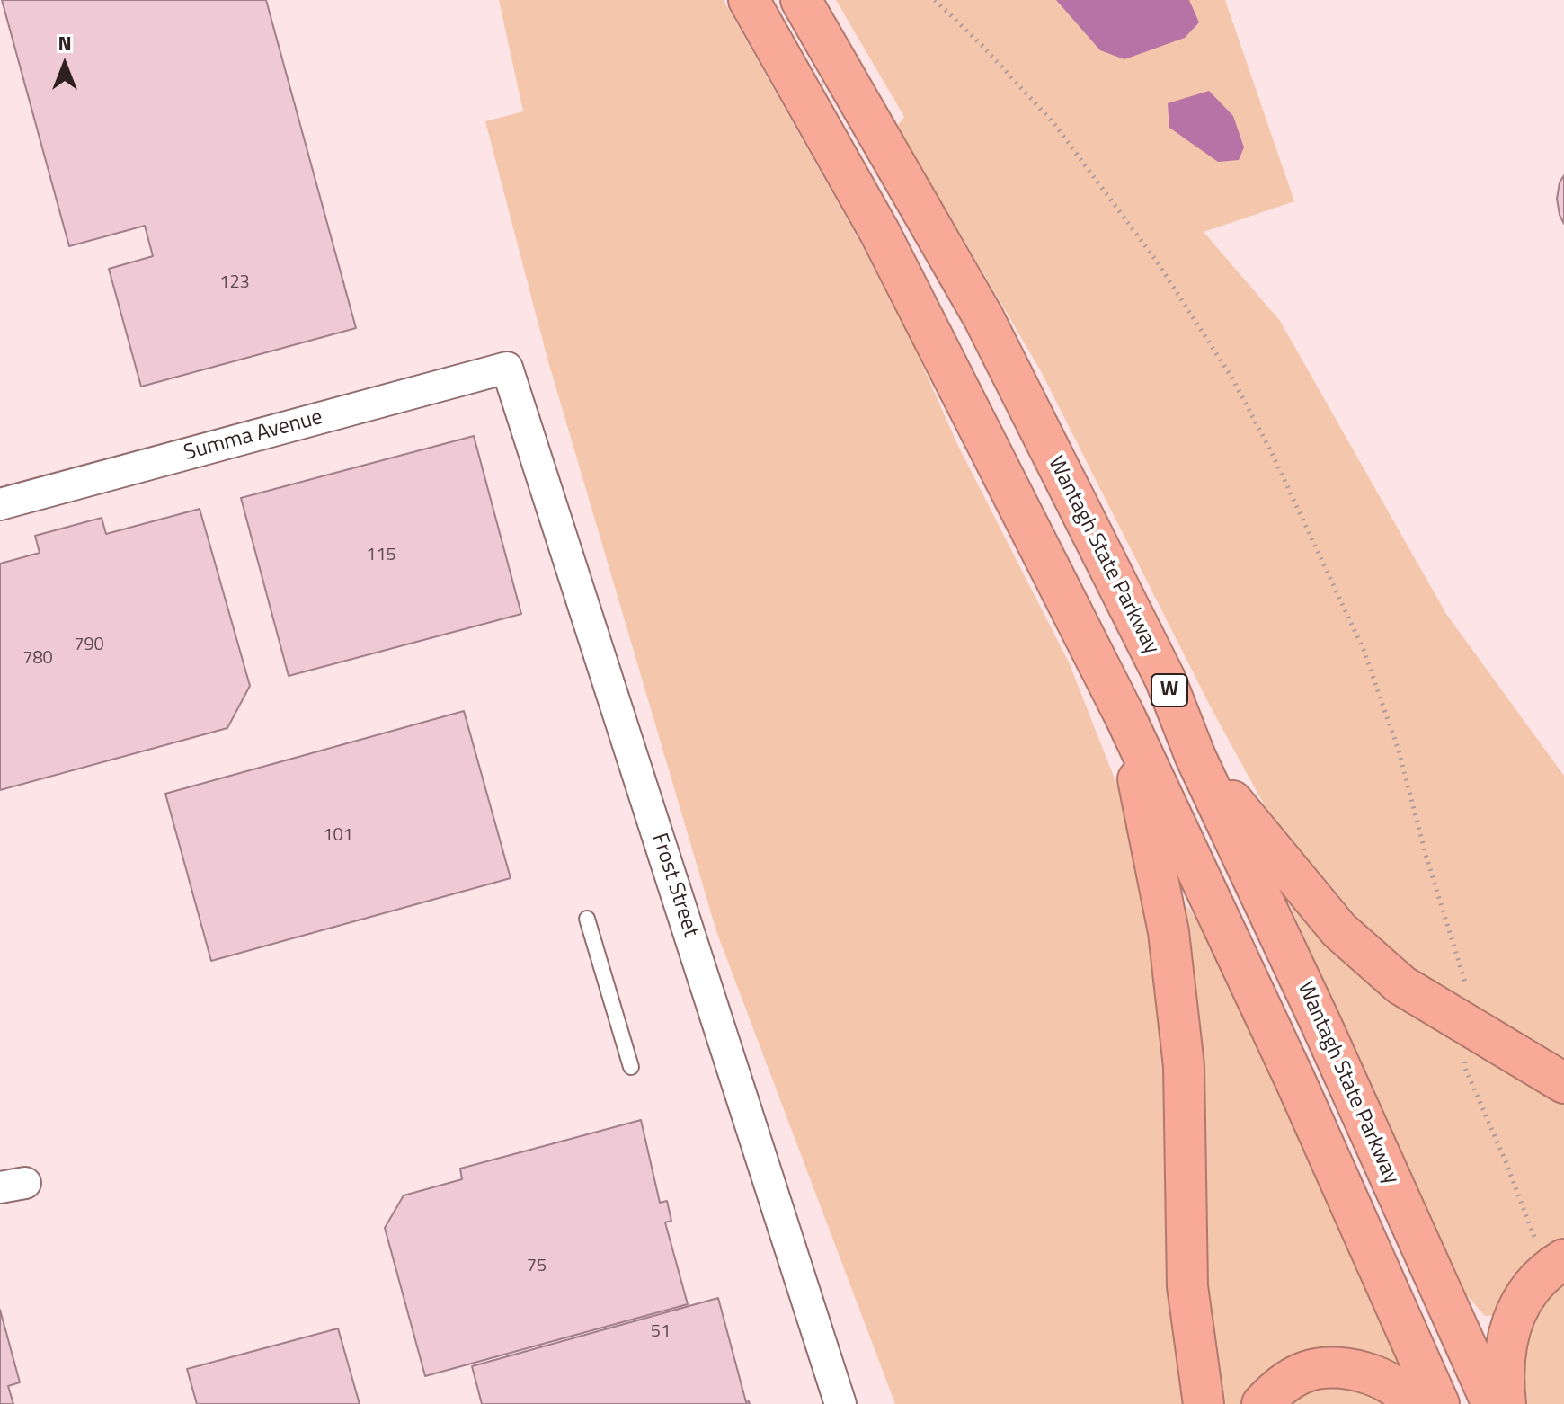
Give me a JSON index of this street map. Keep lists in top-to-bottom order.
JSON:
{
  "streets": {
    "highway": ["Wantagh State Parkway", "W"],
    "street": ["Summa Avenue", "Frost Street"]
  },
  "crossings": [
    ["Summa Avenue", "Frost Street"]
  ],
  "house_numbers": [
    "123",
    "115",
    "790",
    "780",
    "101",
    "75",
    "51"
  ],
  "north": "top"
}
